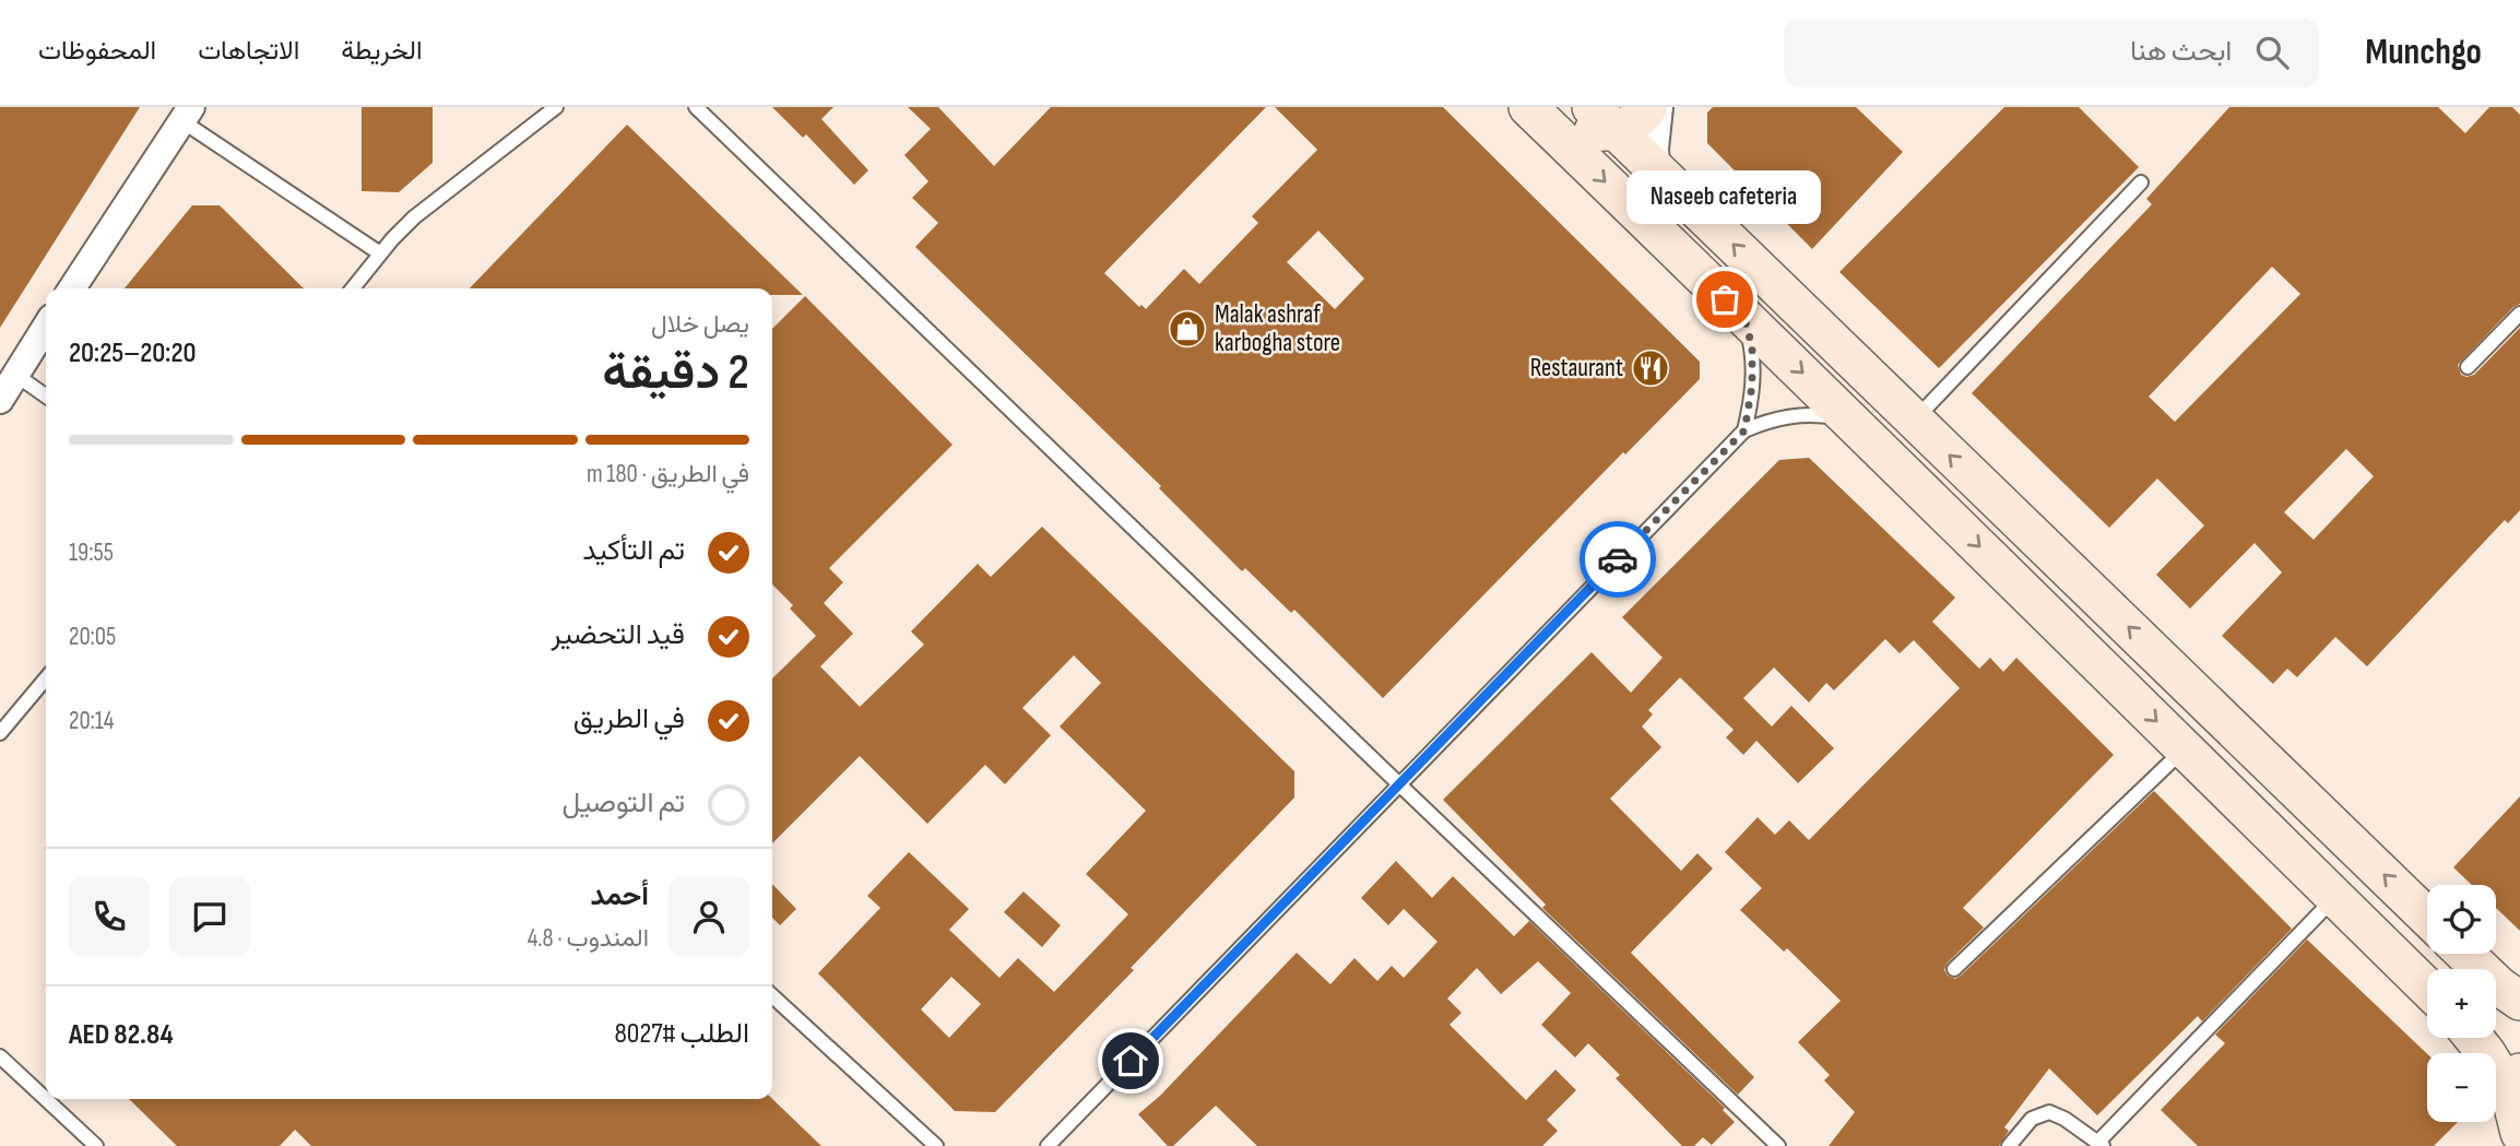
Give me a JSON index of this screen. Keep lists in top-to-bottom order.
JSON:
{
  "places": {
    "other": ["Naseeb cafeteria"],
    "shop": ["Malak ashraf karbogha store"],
    "restaurant": ["Restaurant"]
  },
  "page": {
    "header": "Munchgo",
    "search": "ابحث هنا",
    "nav": ["الخريطة", "الاتجاهات", "المحفوظات"],
    "bubble": "Naseeb cafeteria",
    "heading": ["2 دقيقة", "يصل خلال", "20:20–20:25"],
    "panel": [
      "أحمد",
      "المندوب · 4.8",
      "الطلب #8027",
      "AED 82.84"
    ],
    "bar": "في الطريق · 180 m",
    "list": [
      ["تم التأكيد", "19:55"],
      ["قيد التحضير", "20:05"],
      ["في الطريق", "20:14"],
      "تم التوصيل"
    ],
    "map_buttons": ["+", "−"]
  }
}
